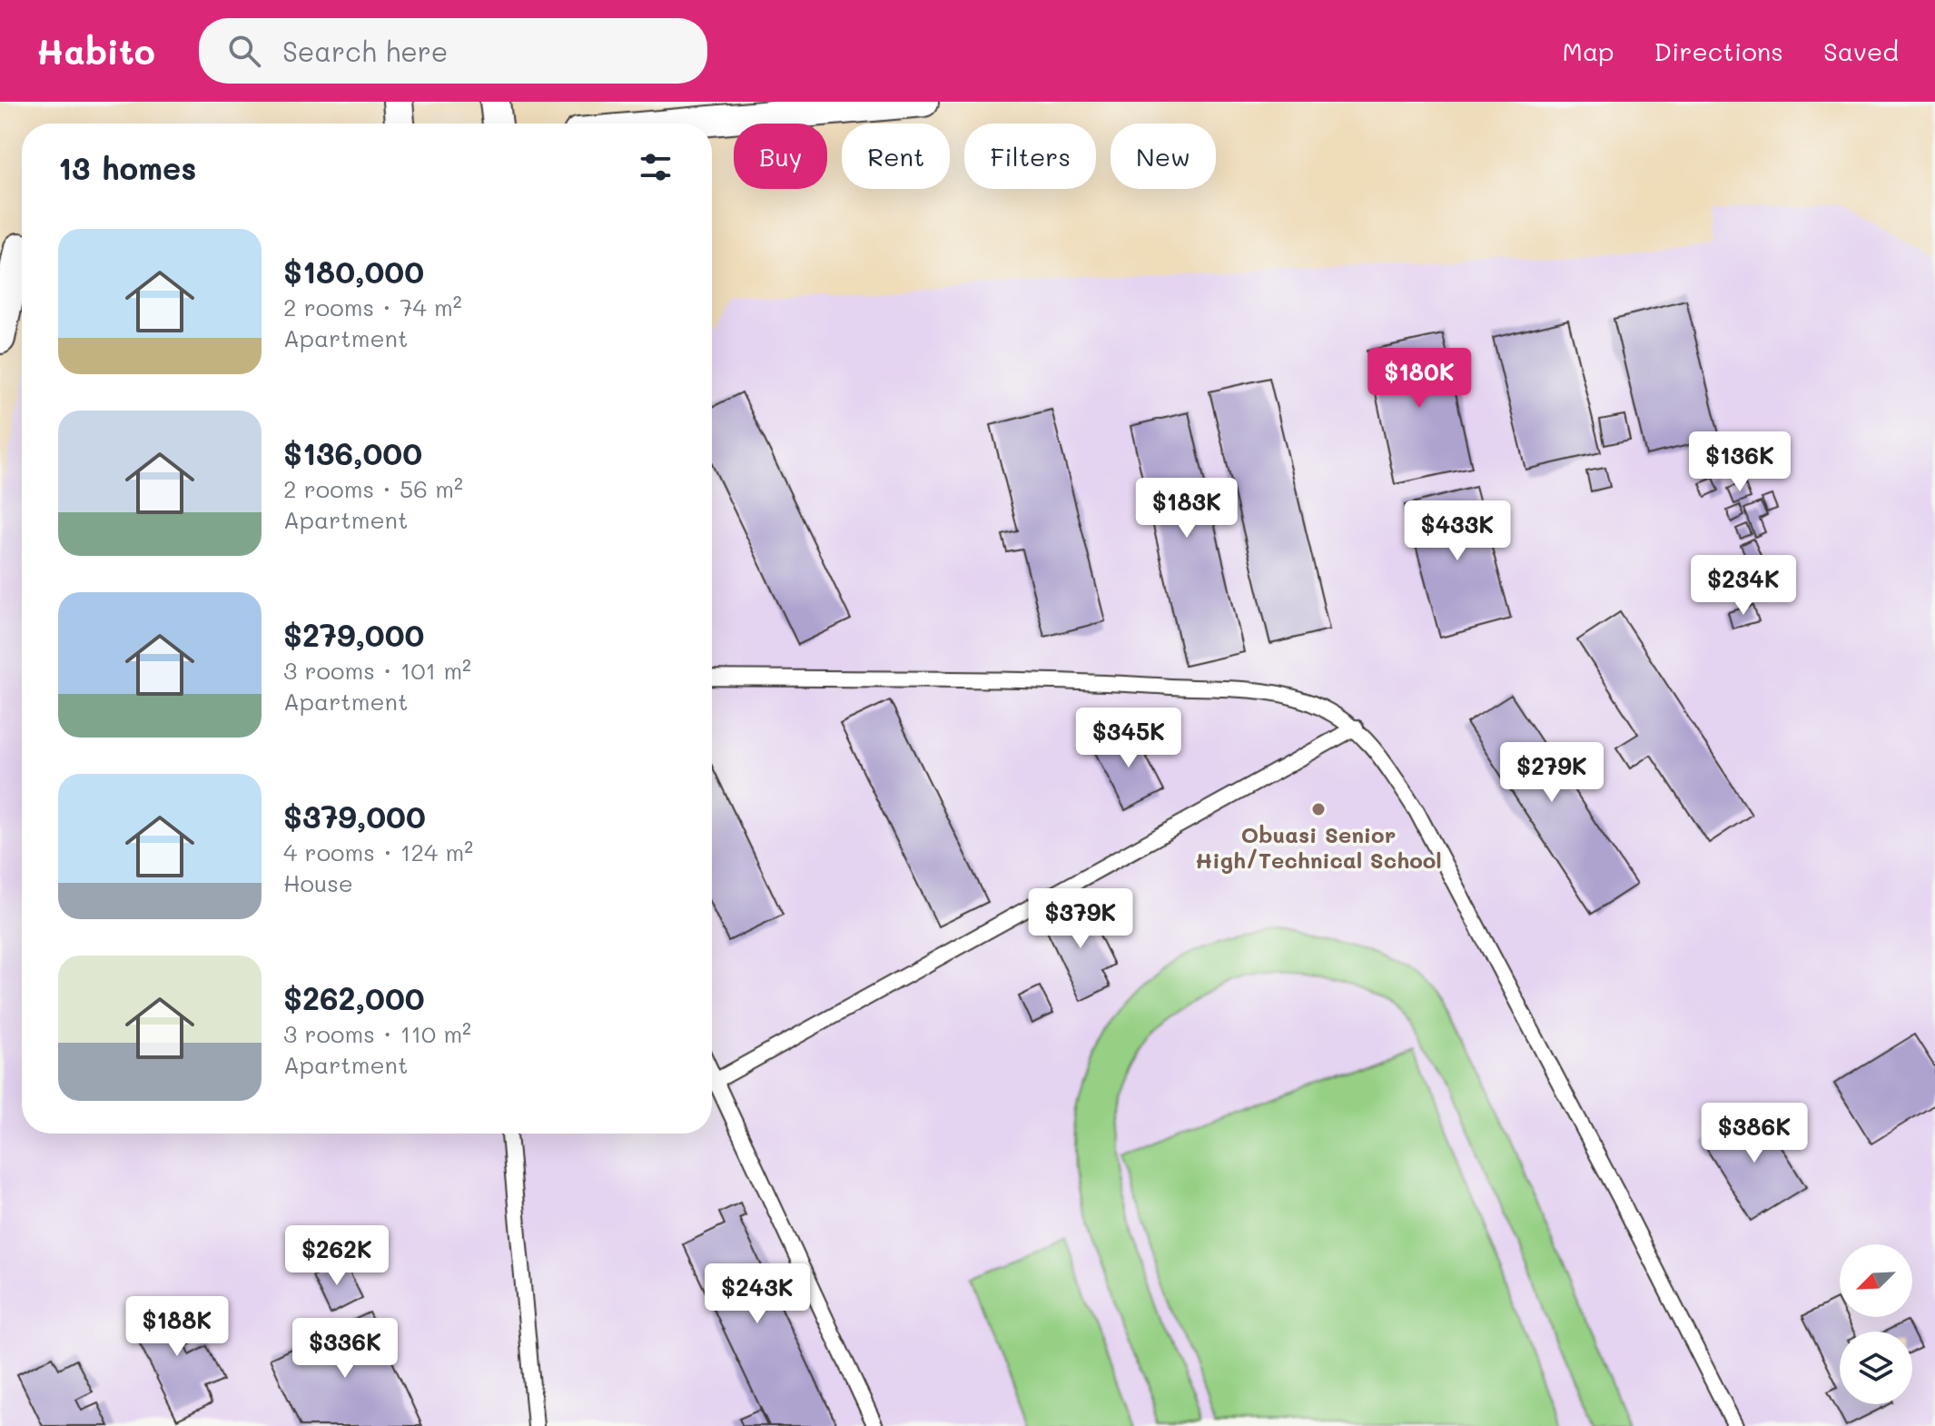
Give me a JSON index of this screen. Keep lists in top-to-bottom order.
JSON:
{
  "places": ["Obuasi Senior High/Technical School"],
  "north": "bottom left",
  "page": {
    "header": "Habito",
    "search": "Search here",
    "nav": ["Map", "Directions", "Saved"],
    "chip": [
      "Buy",
      "Rent",
      "Filters",
      "New"
    ],
    "heading": "13 homes",
    "list": [
      {
        "name": "$180,000",
        "note": "2 rooms · 74 m² · Apartment"
      },
      {
        "name": "$136,000",
        "note": "2 rooms · 56 m² · Apartment"
      },
      {
        "name": "$279,000",
        "note": "3 rooms · 101 m² · Apartment"
      },
      {
        "name": "$379,000",
        "note": "4 rooms · 124 m² · House"
      },
      {
        "name": "$262,000",
        "note": "3 rooms · 110 m² · Apartment"
      }
    ],
    "price": [
      "$180K",
      "$136K",
      "$183K",
      "$433K",
      "$234K",
      "$345K",
      "$279K",
      "$379K",
      "$386K",
      "$262K",
      "$243K",
      "$188K",
      "$336K"
    ]
  }
}
